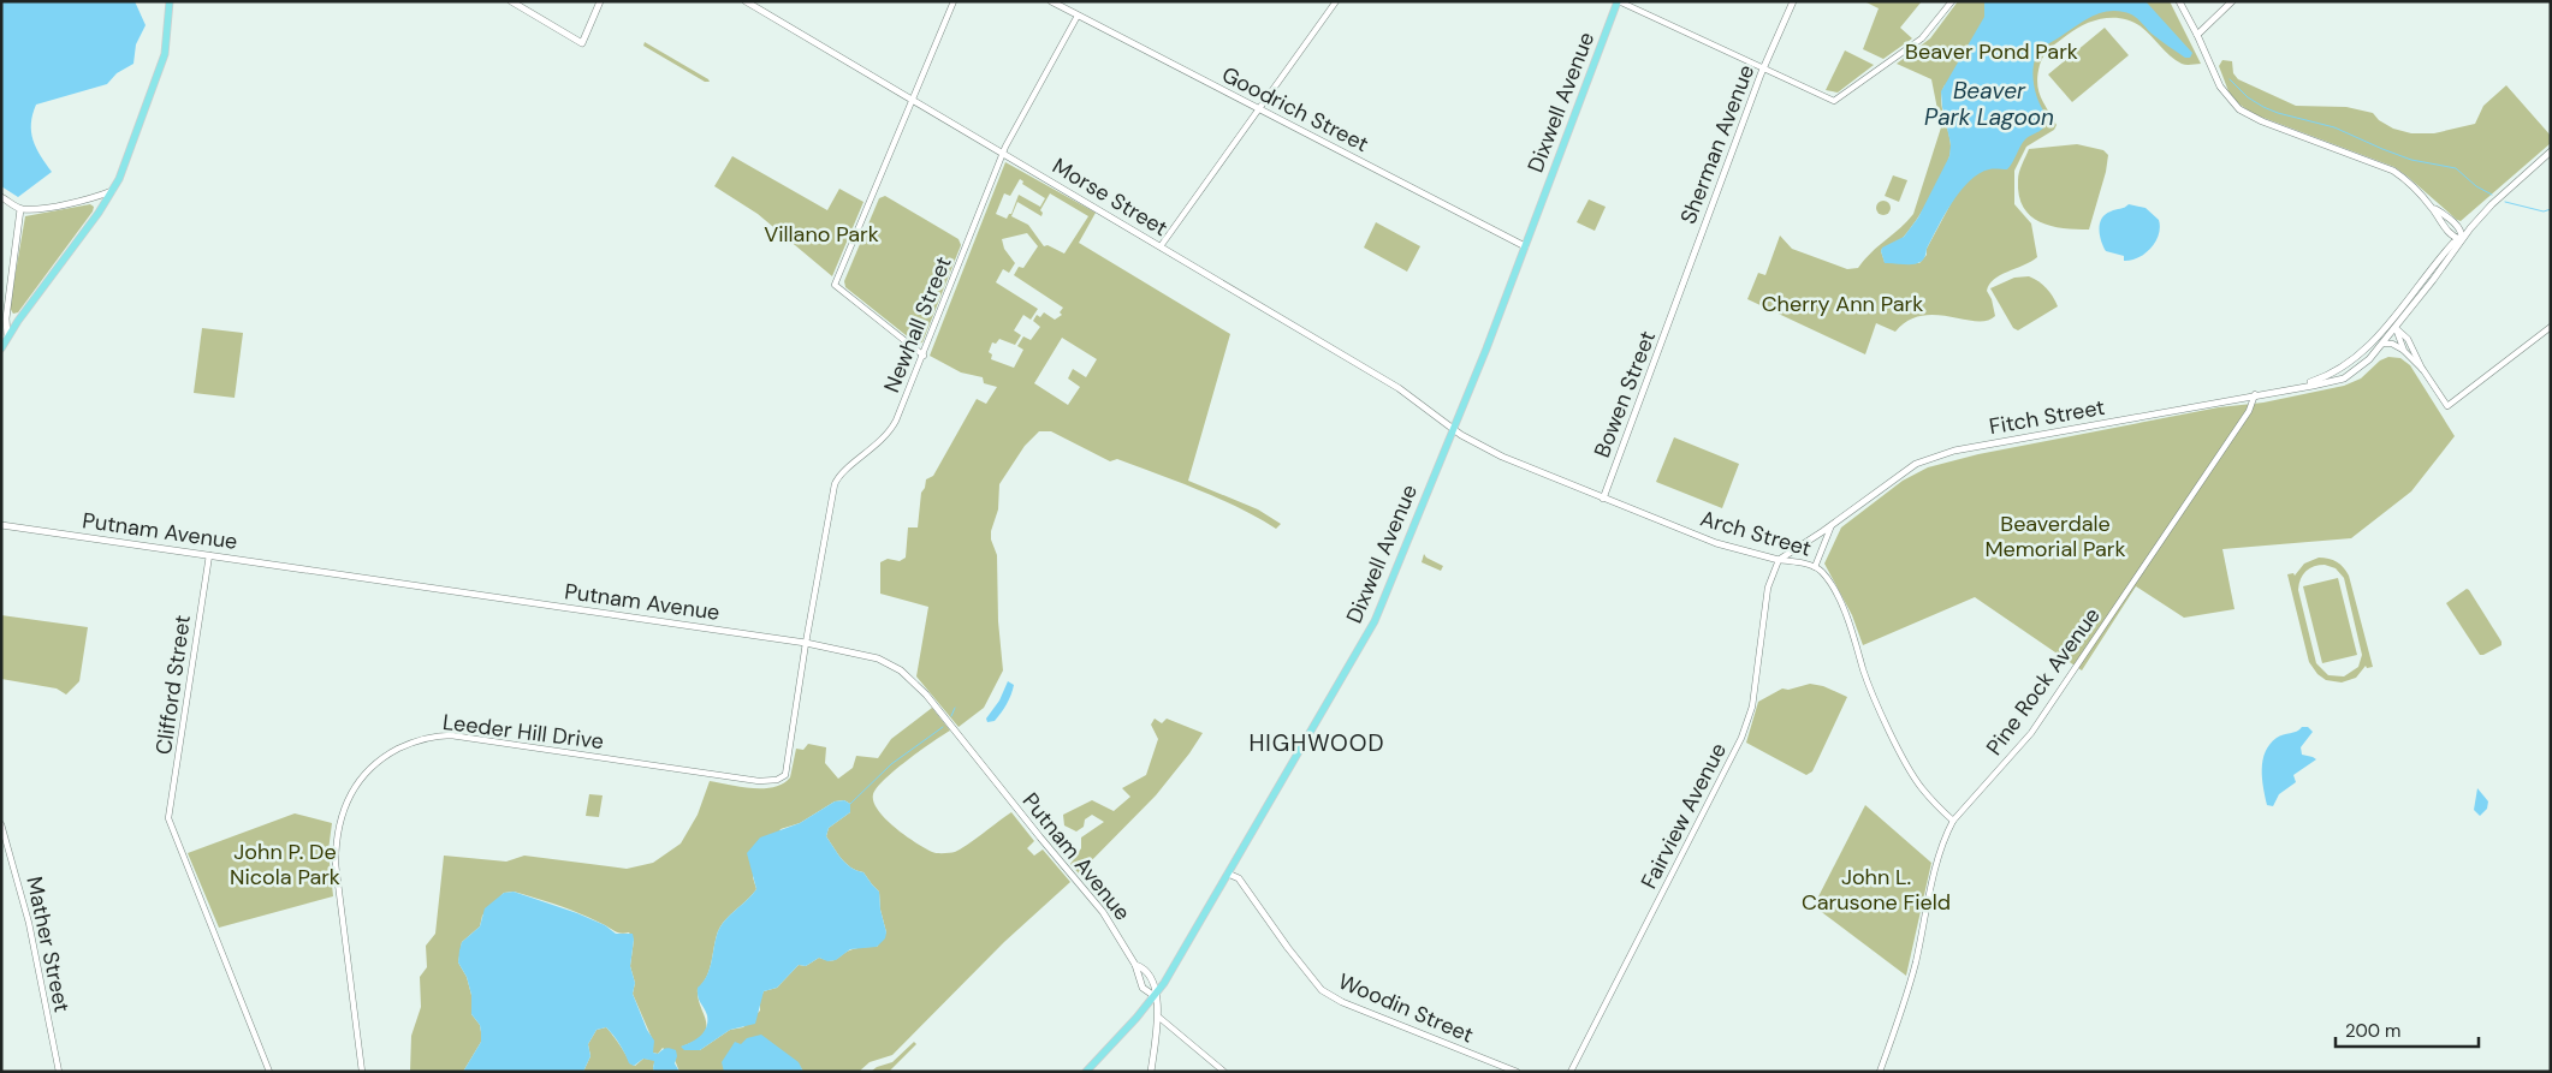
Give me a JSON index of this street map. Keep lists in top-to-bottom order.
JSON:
{
  "streets": {
    "main road": [
      "Dixwell Avenue",
      "Goodrich Street",
      "Sherman Avenue",
      "Morse Street",
      "Bowen Street",
      "Fitch Street",
      "Putnam Avenue",
      "Arch Street",
      "Woodin Street"
    ],
    "street": [
      "Newhall Street",
      "Pine Rock Avenue",
      "Clifford Street",
      "Leeder Hill Drive",
      "Fairview Avenue",
      "Mather Street"
    ]
  },
  "crossings": [
    ["Dixwell Avenue", "Goodrich Street"],
    ["Dixwell Avenue", "Morse Street"],
    ["Dixwell Avenue", "Putnam Avenue"],
    ["Dixwell Avenue", "Arch Street"],
    ["Dixwell Avenue", "Woodin Street"],
    ["Goodrich Street", "Newhall Street"],
    ["Sherman Avenue", "Bowen Street"],
    ["Morse Street", "Newhall Street"],
    ["Morse Street", "Arch Street"],
    ["Newhall Street", "Putnam Avenue"],
    ["Newhall Street", "Leeder Hill Drive"],
    ["Bowen Street", "Arch Street"],
    ["Fitch Street", "Arch Street"],
    ["Fitch Street", "Pine Rock Avenue"],
    ["Fitch Street", "Fairview Avenue"],
    ["Putnam Avenue", "Clifford Street"],
    ["Putnam Avenue", "Leeder Hill Drive"],
    ["Arch Street", "Pine Rock Avenue"],
    ["Arch Street", "Fairview Avenue"]
  ],
  "districts": ["HIGHWOOD"],
  "water": ["Beaver Park Lagoon"],
  "parks": [
    "Beaver Pond Park",
    "Villano Park",
    "Cherry Ann Park",
    "Beaverdale Memorial Park",
    "John P. De Nicola Park",
    "John L. Carusone Field"
  ],
  "scale_bar": "200 m"
}
